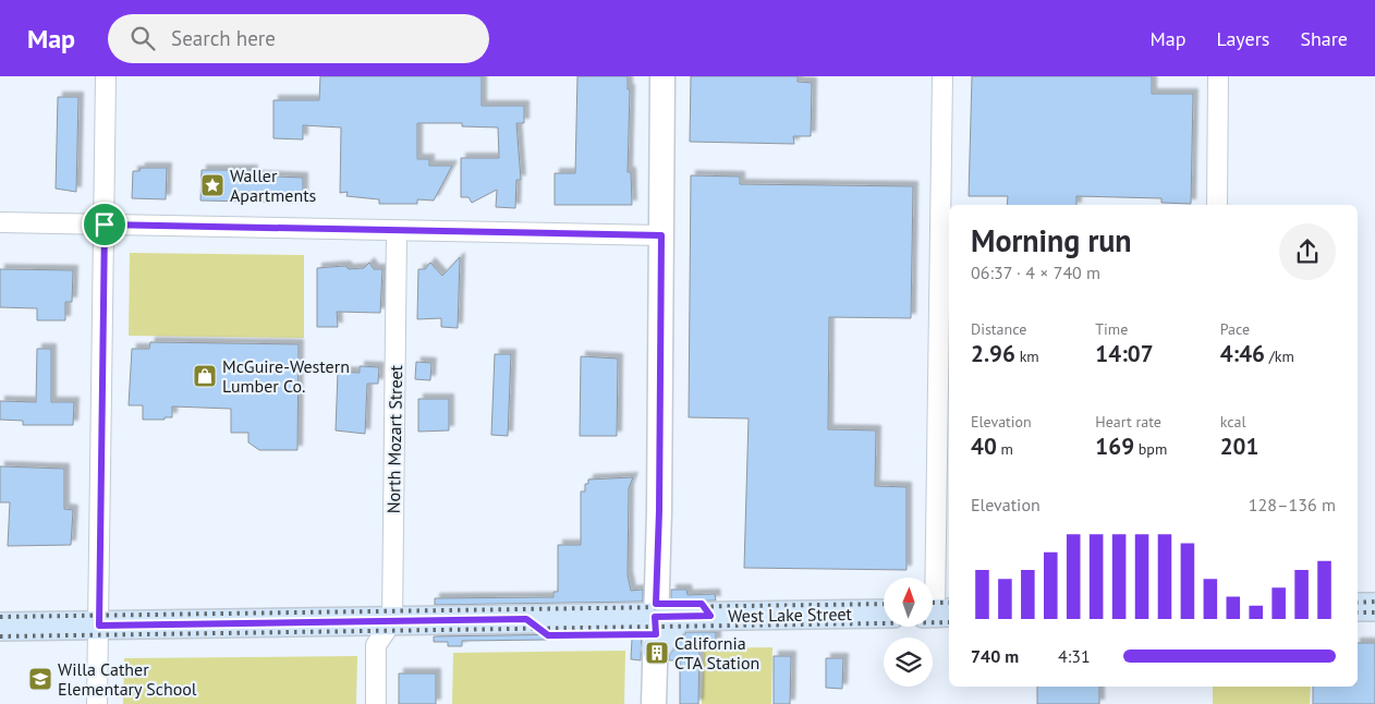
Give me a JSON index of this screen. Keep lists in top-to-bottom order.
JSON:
{
  "streets": {
    "main road": ["West Lake Street"],
    "street": ["North Mozart Street"]
  },
  "crossings": [
    ["North Mozart Street", "West Lake Street"]
  ],
  "places": {
    "place": ["Waller Apartments"],
    "shop": ["McGuire-Western Lumber Co."],
    "building": ["California CTA Station"],
    "school or university": ["Willa Cather Elementary School"]
  },
  "north": "top",
  "page": {
    "header": "Map",
    "search": "Search here",
    "nav": ["Map", "Layers", "Share"],
    "heading": ["Morning run", "06:37 · 4 × 740 m"],
    "stats": [
      ["Distance", "2.96 km"],
      ["Time", "14:07"],
      ["Pace", "4:46 /km"],
      ["Elevation", "40 m"],
      ["Heart rate", "169 bpm"],
      ["kcal", "201"]
    ],
    "chart": ["Elevation", "128–136 m"],
    "list": [
      {
        "name": "740 m",
        "note": "4:31"
      }
    ]
  }
}
